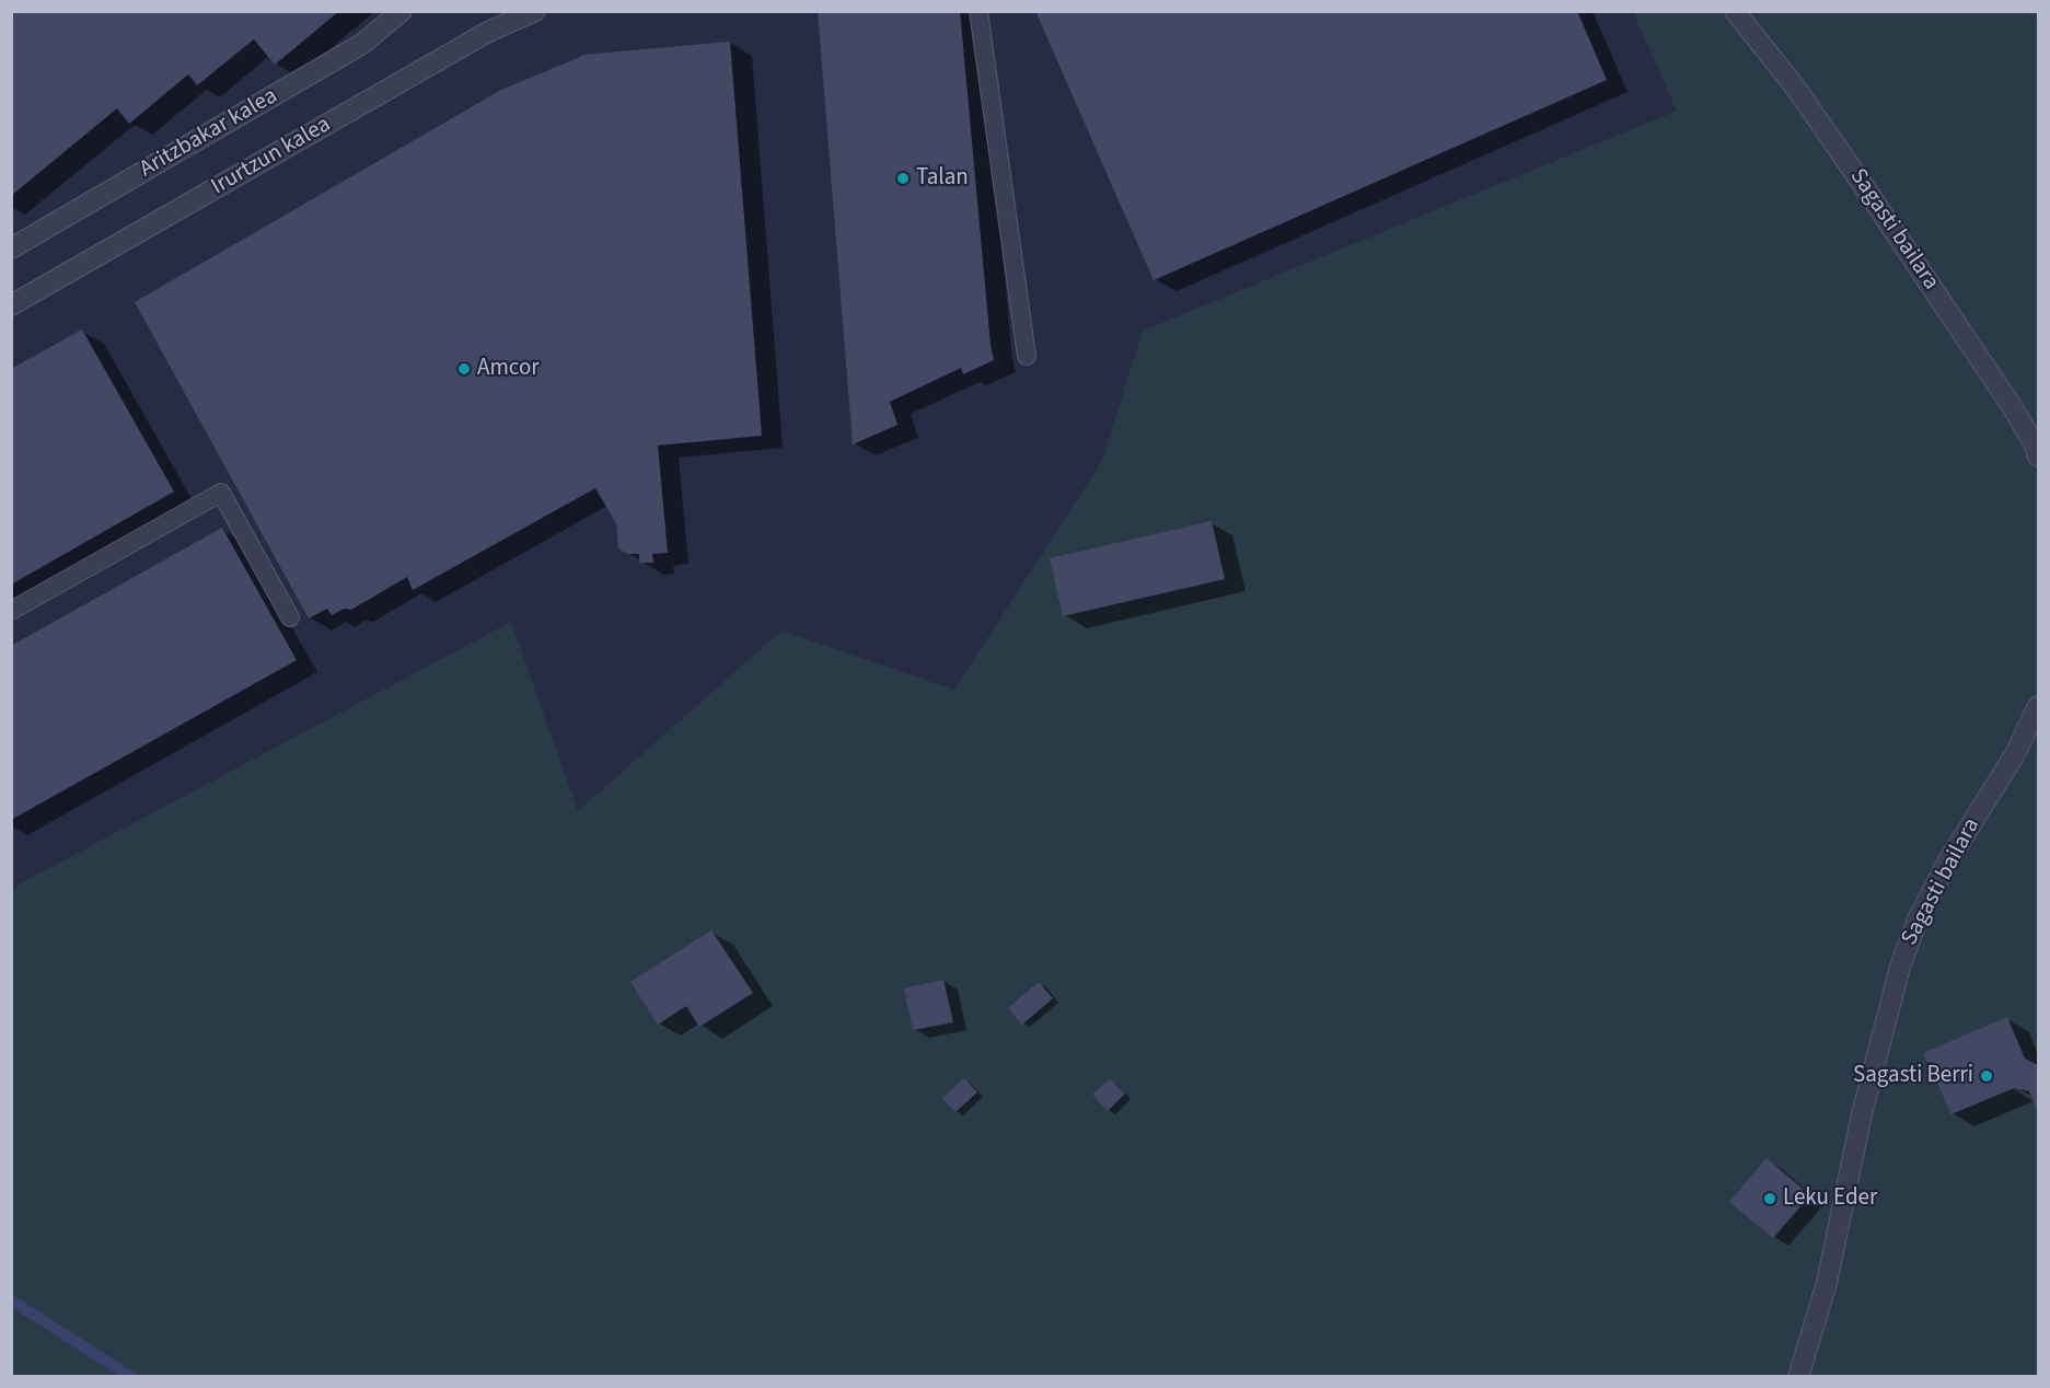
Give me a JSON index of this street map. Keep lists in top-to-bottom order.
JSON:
{
  "streets": {
    "street": ["Aritzbakar kalea", "Irurtzun kalea", "Sagasti bailara"]
  },
  "places": [
    "Talan",
    "Amcor",
    "Sagasti Berri",
    "Leku Eder"
  ]
}
